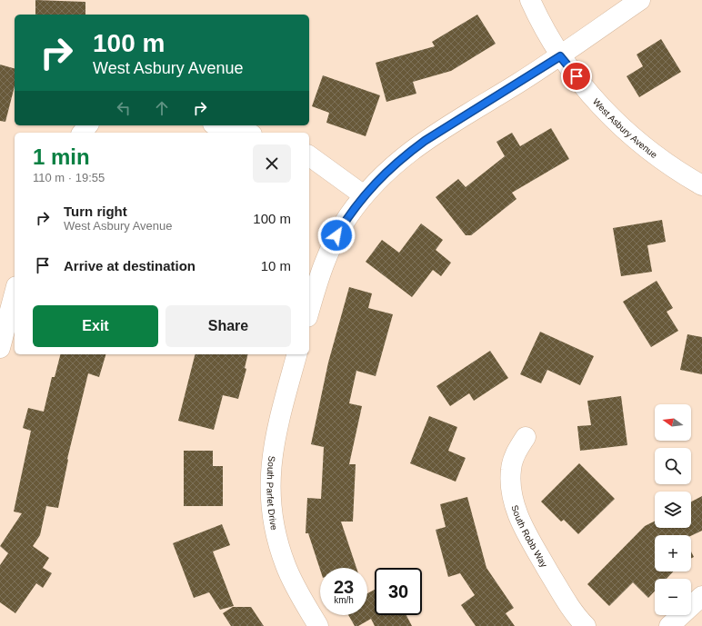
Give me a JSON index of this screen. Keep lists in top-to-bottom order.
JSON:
{
  "streets": {
    "street": ["West Asbury Avenue", "South Parfet Drive", "South Robb Way"]
  },
  "north": "left",
  "page": {
    "turn": ["100 m", "West Asbury Avenue"],
    "heading": ["1 min", "110 m · 19:55"],
    "list": [
      {
        "name": "Turn right",
        "note": "West Asbury Avenue",
        "value": "100 m"
      },
      {
        "name": "Arrive at destination",
        "value": "10 m"
      }
    ],
    "buttons": ["Exit", "Share"],
    "map_buttons": ["+", "−"],
    "speed": "23 km/h",
    "limit": "30"
  }
}
